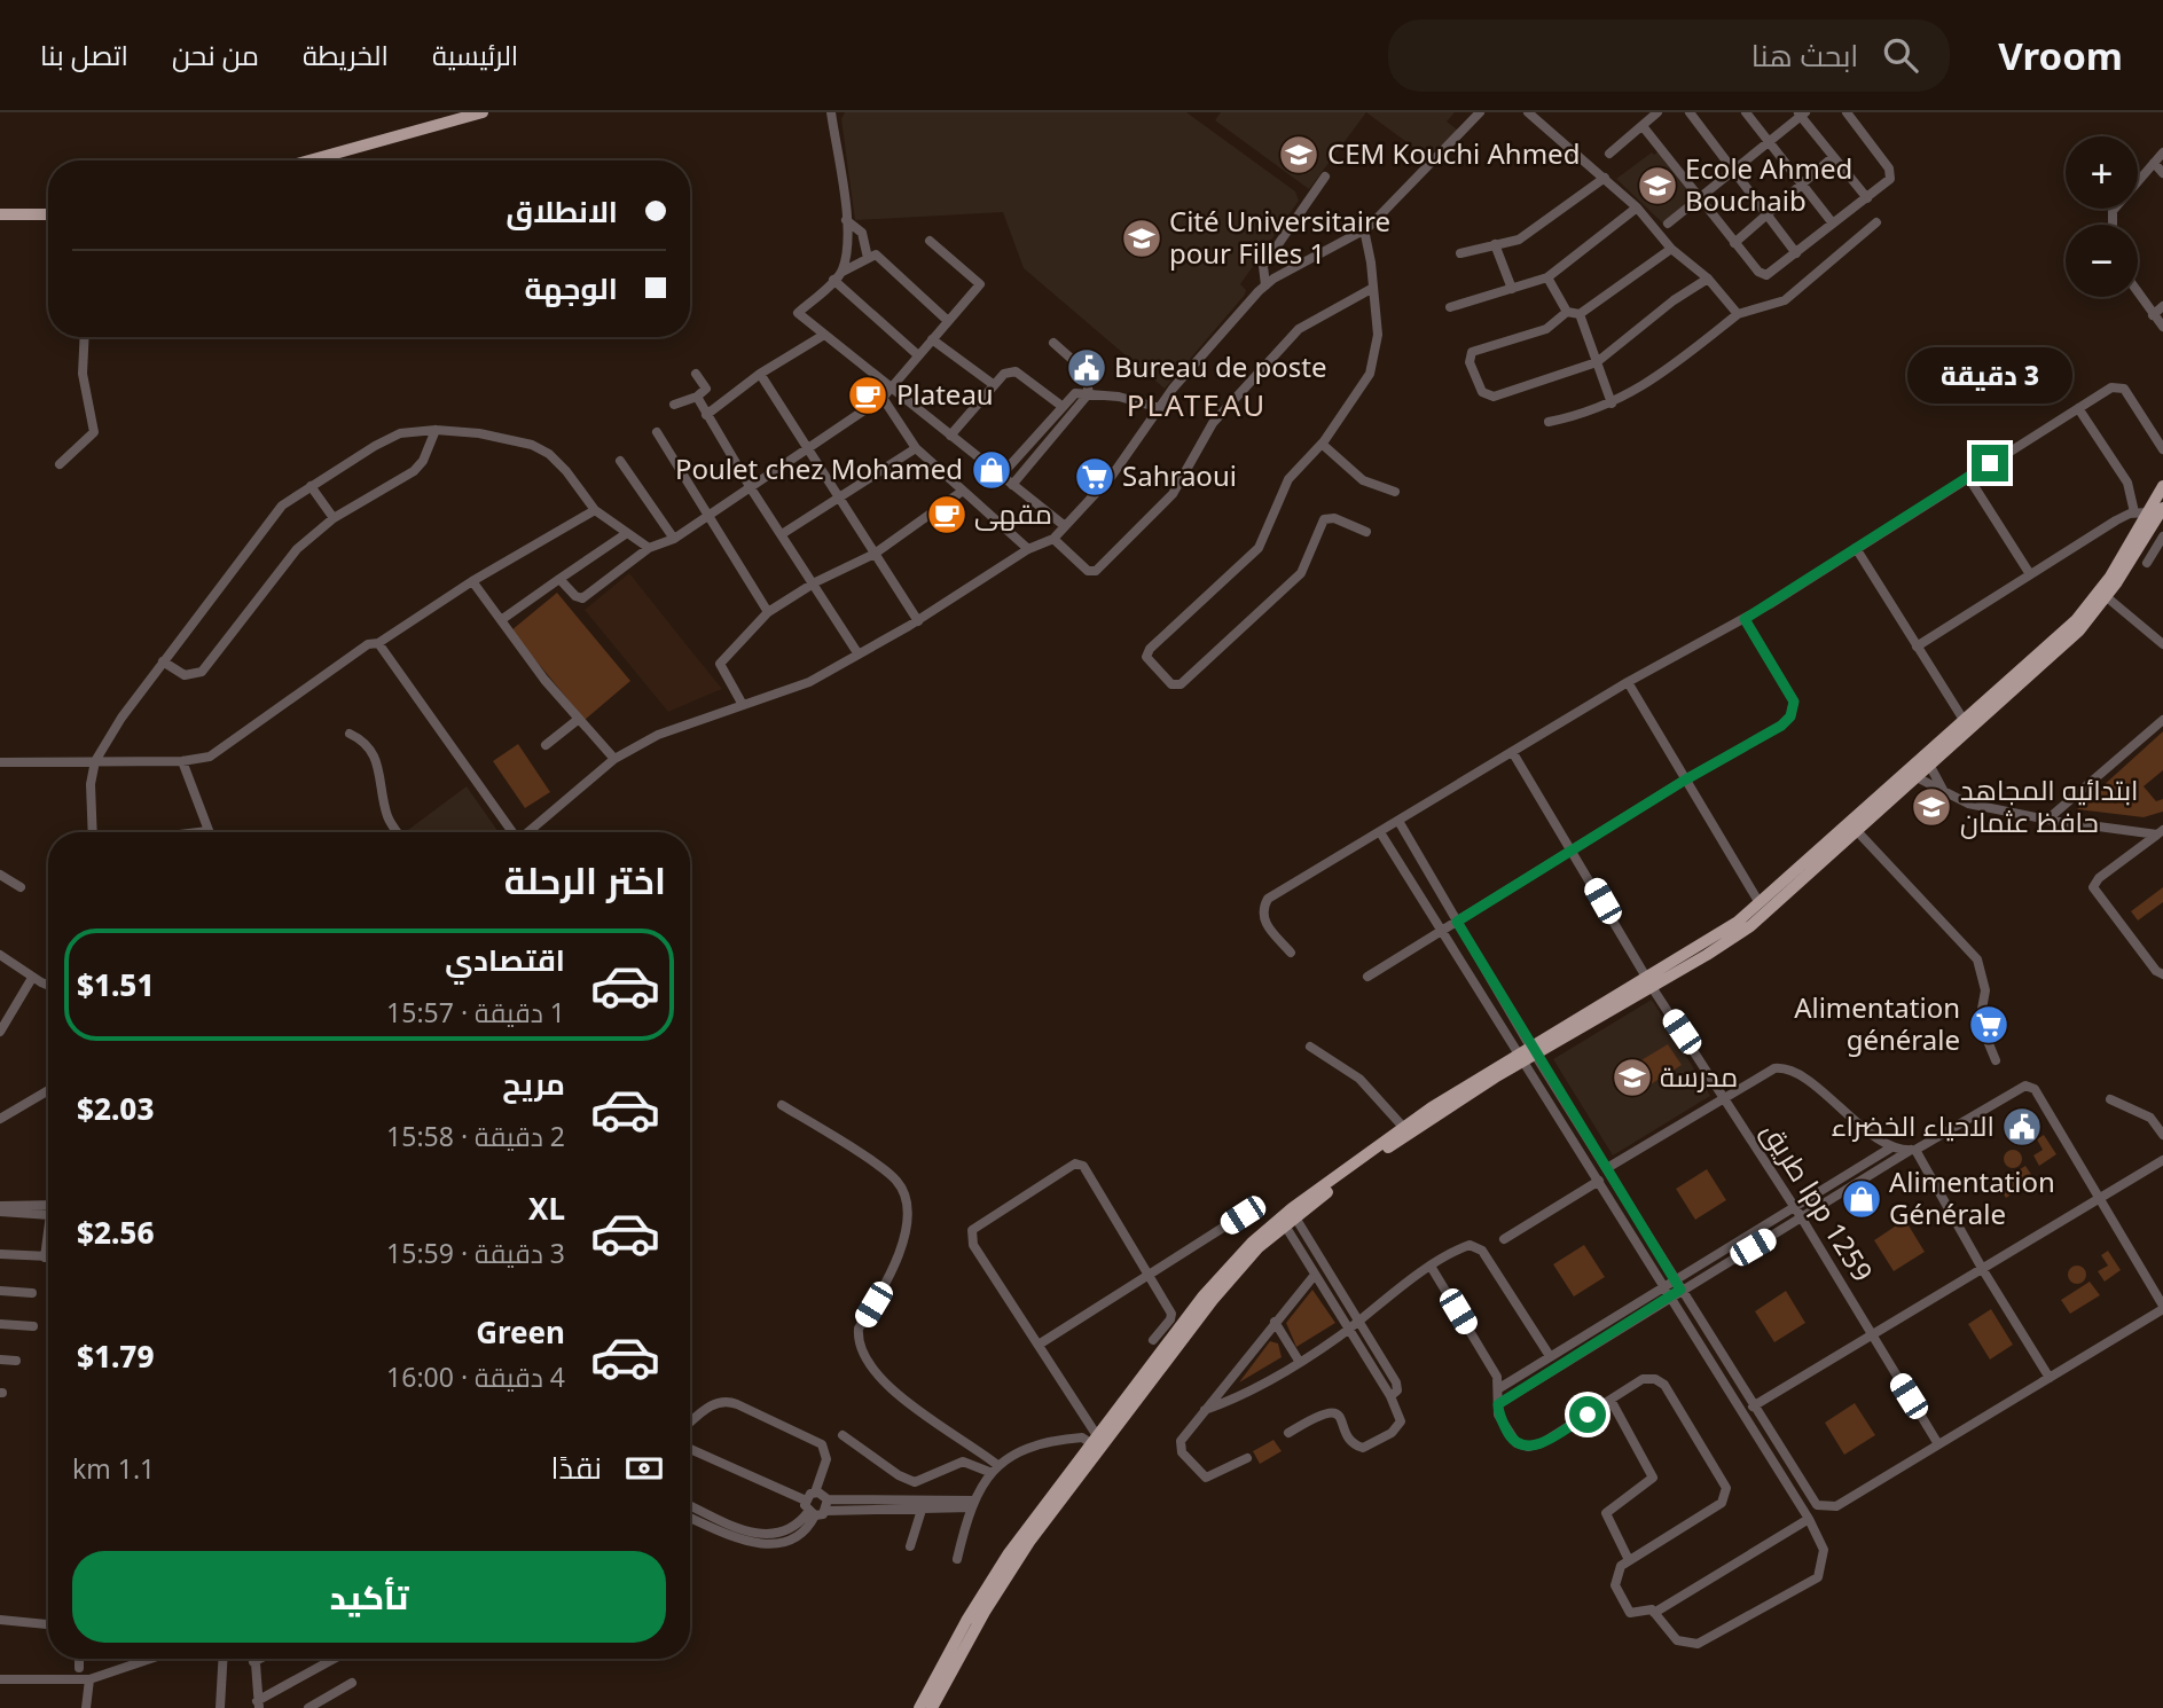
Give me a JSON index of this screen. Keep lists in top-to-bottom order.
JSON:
{
  "streets": {
    "street": ["طريق lpp 1259"]
  },
  "districts": ["PLATEAU"],
  "places": {
    "school or university": [
      "CEM Kouchi Ahmed",
      "Ecole Ahmed Bouchaib",
      "Cité Universitaire pour Filles 1",
      "ابتدائيه المجاهد حافظ عثمان",
      "مدرسة"
    ],
    "public building": ["Bureau de poste", "الاحياء الخضراء"],
    "cafe": ["Plateau", "مقهى"],
    "shop": ["Poulet chez Mohamed", "Alimentation Générale"],
    "supermarket": ["Sahraoui", "Alimentation générale"]
  },
  "page": {
    "header": "Vroom",
    "search": "ابحث هنا",
    "nav": [
      "الرئيسية",
      "الخريطة",
      "من نحن",
      "اتصل بنا"
    ],
    "map_buttons": ["+", "−"],
    "banner": ["الانطلاق", "الوجهة"],
    "bubble": "3 دقيقة",
    "heading": "اختر الرحلة",
    "list": [
      {
        "name": "اقتصادي",
        "note": "1 دقيقة · 15:57",
        "value": "$1.51"
      },
      {
        "name": "مريح",
        "note": "2 دقيقة · 15:58",
        "value": "$2.03"
      },
      {
        "name": "XL",
        "note": "3 دقيقة · 15:59",
        "value": "$2.56"
      },
      {
        "name": "Green",
        "note": "4 دقيقة · 16:00",
        "value": "$1.79"
      }
    ],
    "pay": ["نقدًا", "1.1 km"],
    "buttons": "تأكيد"
  }
}
